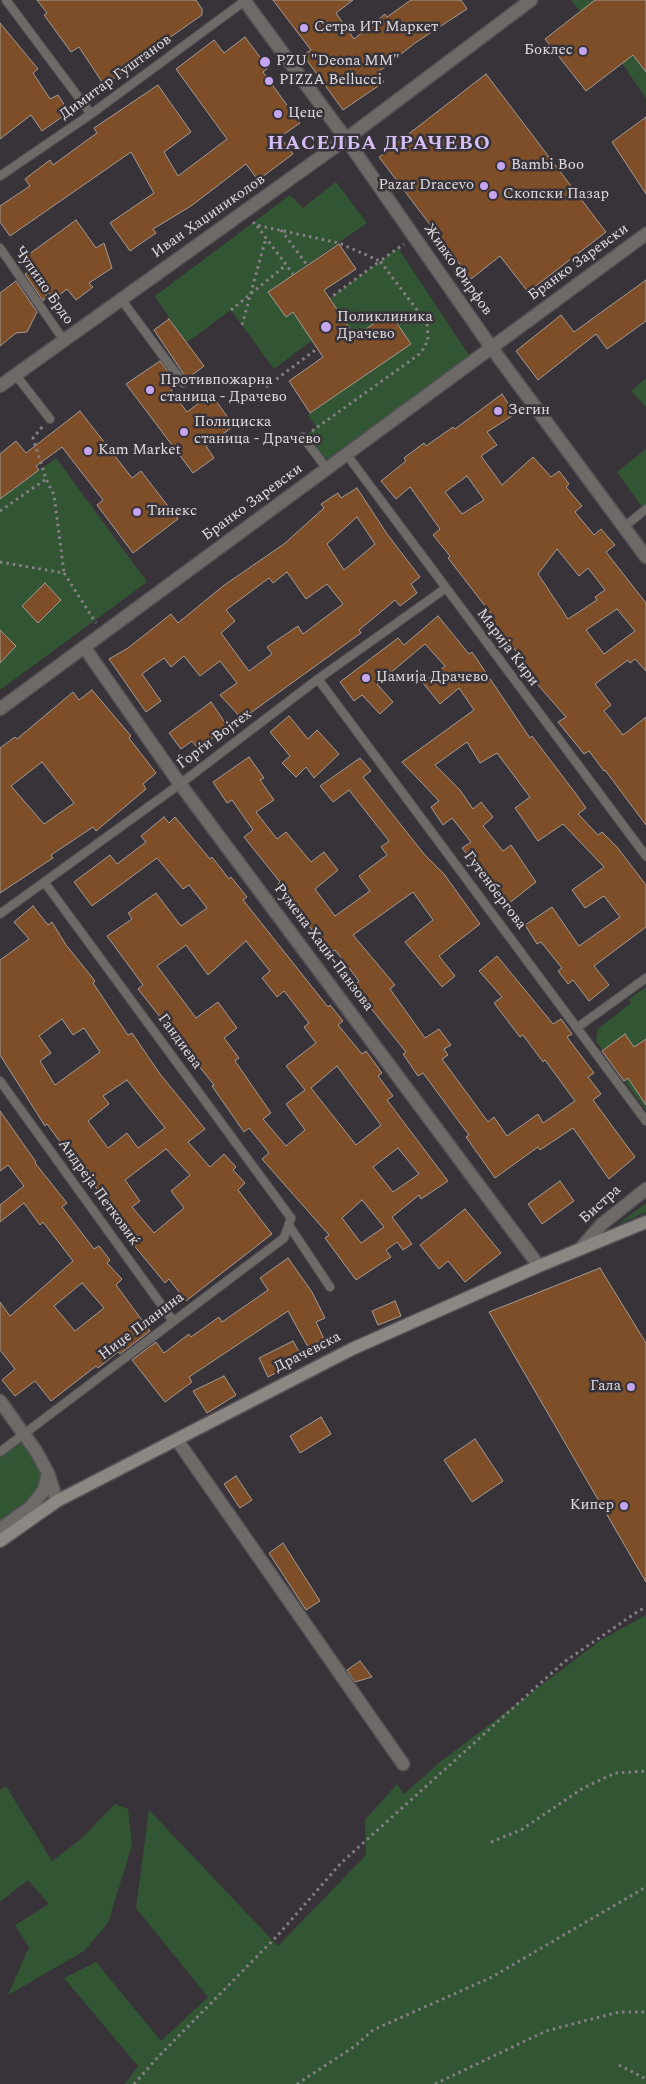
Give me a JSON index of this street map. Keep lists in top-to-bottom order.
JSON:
{
  "streets": {
    "main road": ["Драчевска"],
    "street": [
      "Иван Хаџиниколов",
      "Бранко Заревски",
      "Живко Фирфов",
      "Румена Хаџи-Панзова",
      "Бистра"
    ],
    "lane": [
      "Димитар Гуштанов",
      "Чупино Брдо",
      "Марија Кири",
      "Ѓорѓи Војтех",
      "Гутенбергова",
      "Гандиева",
      "Андреја Петковиќ",
      "Ниџе Планина"
    ]
  },
  "crossings": [
    ["Димитар Гуштанов", "Живко Фирфов"],
    ["Иван Хаџиниколов", "Живко Фирфов"],
    ["Иван Хаџиниколов", "Чупино Брдо"],
    ["Бранко Заревски", "Живко Фирфов"],
    ["Бранко Заревски", "Марија Кири"],
    ["Бранко Заревски", "Румена Хаџи-Панзова"],
    ["Марија Кири", "Ѓорѓи Војтех"],
    ["Ѓорѓи Војтех", "Гутенбергова"],
    ["Ѓорѓи Војтех", "Румена Хаџи-Панзова"],
    ["Ѓорѓи Војтех", "Гандиева"],
    ["Румена Хаџи-Панзова", "Драчевска"],
    ["Гандиева", "Ниџе Планина"],
    ["Андреја Петковиќ", "Ниџе Планина"],
    ["Бистра", "Драчевска"]
  ],
  "districts": ["НАСЕЛБА ДРАЧЕВО"],
  "places": [
    "Сетра ИТ Маркет",
    "Боклес",
    "PZU \"Deona MM\"",
    "PIZZA Bellucci",
    "Цеце",
    "Bambi Boo",
    "Pazar Dracevo",
    "Скопски Пазар",
    "Поликлиника Драчево",
    "Противпожарна станица - Драчево",
    "Зегин",
    "Полициска станица - Драчево",
    "Kam Market",
    "Тинекс",
    "Џамија Драчево",
    "Гала",
    "Кипер"
  ]
}
